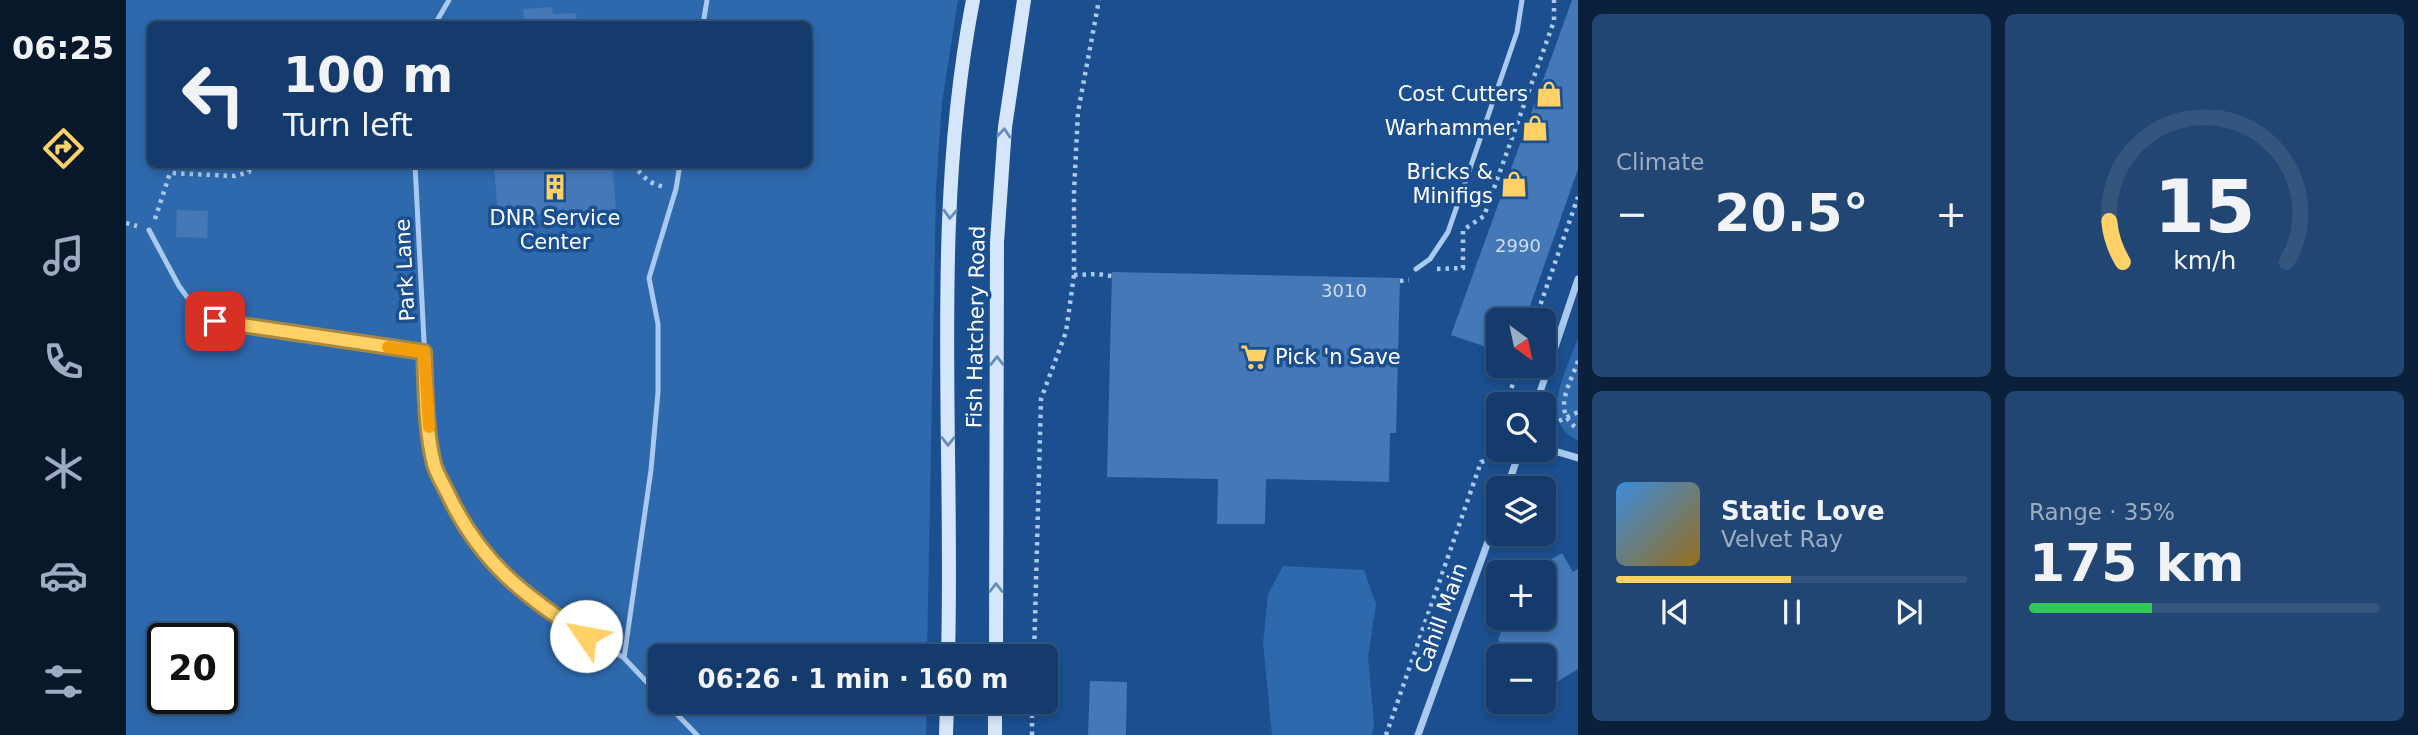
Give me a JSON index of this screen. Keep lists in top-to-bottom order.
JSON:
{
  "streets": {
    "main road": ["Fish Hatchery Road"],
    "street": ["Cahill Main"],
    "lane": ["Park Lane"]
  },
  "places": {
    "shop": ["Cost Cutters", "Warhammer", "Bricks & Minifigs"],
    "building": ["DNR Service Center"],
    "supermarket": ["Pick 'n Save"]
  },
  "house_numbers": ["2990", "3010"],
  "north": "bottom right",
  "page": {
    "tabs": "06:25",
    "tile": [
      "Climate",
      ["Range · 35%", "175 km"]
    ],
    "turn": ["100 m", "Turn left"],
    "heat": ["−", "20.5°", "+"],
    "map_buttons": ["+", "−"],
    "song": ["Static Love", "Velvet Ray"],
    "limit": "20",
    "trip": "06:26 · 1 min · 160 m",
    "gauge": ["15", "km/h"]
  }
}
